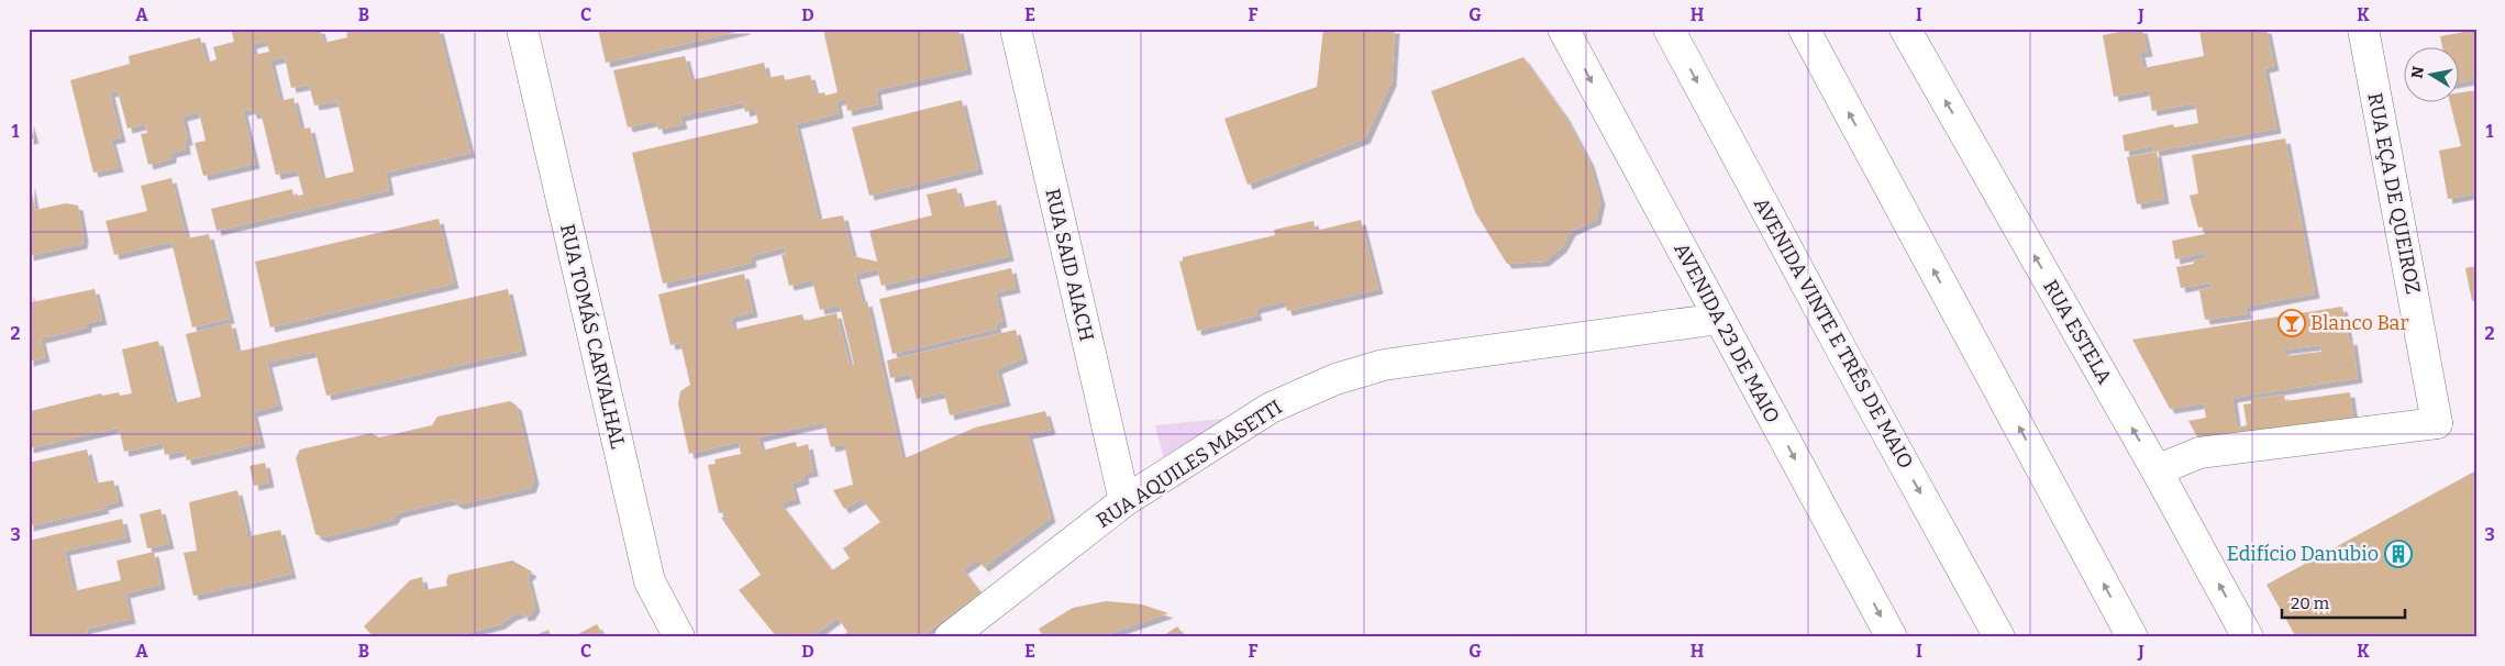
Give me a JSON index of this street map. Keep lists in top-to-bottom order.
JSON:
{
  "streets": {
    "main road": [
      "RUA EÇA DE QUEIROZ",
      "RUA SAID AIACH",
      "RUA ESTELA",
      "AVENIDA 23 DE MAIO",
      "AVENIDA VINTE E TRÊS DE MAIO",
      "RUA TOMÁS CARVALHAL",
      "RUA AQUILES MASETTI"
    ]
  },
  "crossings": [
    ["RUA EÇA DE QUEIROZ", "RUA ESTELA"],
    ["RUA SAID AIACH", "RUA AQUILES MASETTI"],
    ["AVENIDA 23 DE MAIO", "RUA AQUILES MASETTI"]
  ],
  "places": {
    "bar": ["Blanco Bar"],
    "building": ["Edifício Danubio"]
  },
  "scale_bar": "20 m",
  "north": "left",
  "grid": {
    "columns": [
      "A",
      "B",
      "C",
      "D",
      "E",
      "F",
      "G",
      "H",
      "I",
      "J",
      "K"
    ],
    "rows": ["1", "2", "3"]
  }
}
